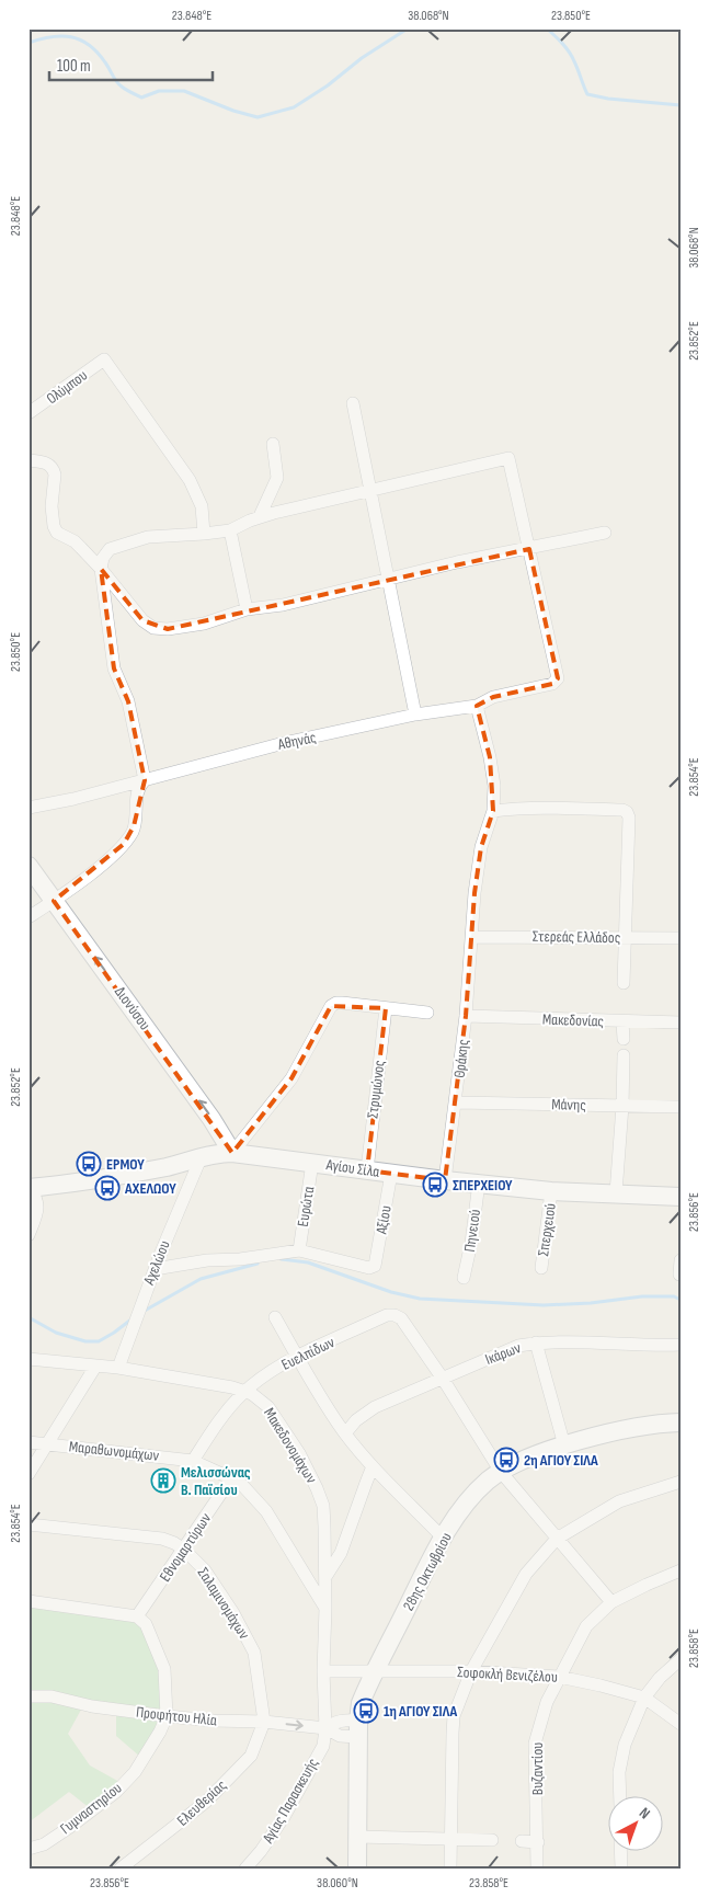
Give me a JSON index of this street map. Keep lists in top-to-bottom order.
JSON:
{
  "streets": {
    "street": [
      "Ολύμπου",
      "Αθηνάς",
      "Στερεάς Ελλάδος",
      "Διονύσου",
      "Μακεδονίας",
      "Θράκης",
      "Στρυμώνος",
      "Μάνης",
      "Αγίου Σίλα",
      "Ευρώτα",
      "Αξίου",
      "Σπερχειού",
      "Πηνειού",
      "Αχελώου",
      "Ευελπίδων",
      "Ικάρων",
      "Μακεδονομάχων",
      "Μαραθωνομάχων",
      "Εθνομαρτύρων",
      "28ης Οκτωβρίου",
      "Σαλαμινομάχων",
      "Σοφοκλή Βενιζέλου",
      "Προφήτου Ηλία",
      "Βυζαντίου",
      "Αγίας Παρασκευής",
      "Ελευθερίας",
      "Γυμναστηρίου"
    ]
  },
  "crossings": [
    ["Αθηνάς", "Θράκης"],
    ["Στερεάς Ελλάδος", "Θράκης"],
    ["Διονύσου", "Αγίου Σίλα"],
    ["Μακεδονίας", "Θράκης"],
    ["Θράκης", "Μάνης"],
    ["Θράκης", "Αγίου Σίλα"],
    ["Στρυμώνος", "Αγίου Σίλα"],
    ["Αγίου Σίλα", "Ευρώτα"],
    ["Αγίου Σίλα", "Αξίου"],
    ["Αγίου Σίλα", "Σπερχειού"],
    ["Αγίου Σίλα", "Πηνειού"],
    ["Αγίου Σίλα", "Αχελώου"],
    ["Ευρώτα", "Αξίου"],
    ["Αχελώου", "Μακεδονομάχων"],
    ["Ευελπίδων", "Ικάρων"],
    ["Ευελπίδων", "Μακεδονομάχων"],
    ["Ευελπίδων", "Μαραθωνομάχων"],
    ["Ευελπίδων", "28ης Οκτωβρίου"],
    ["Ευελπίδων", "Βυζαντίου"],
    ["Μακεδονομάχων", "Μαραθωνομάχων"],
    ["Μακεδονομάχων", "Σοφοκλή Βενιζέλου"],
    ["Μακεδονομάχων", "Προφήτου Ηλία"],
    ["Μακεδονομάχων", "Αγίας Παρασκευής"],
    ["Μαραθωνομάχων", "Εθνομαρτύρων"],
    ["Εθνομαρτύρων", "Σαλαμινομάχων"],
    ["Εθνομαρτύρων", "Γυμναστηρίου"],
    ["28ης Οκτωβρίου", "Σοφοκλή Βενιζέλου"],
    ["28ης Οκτωβρίου", "Προφήτου Ηλία"],
    ["Σαλαμινομάχων", "Προφήτου Ηλία"],
    ["Σαλαμινομάχων", "Ελευθερίας"],
    ["Σοφοκλή Βενιζέλου", "Βυζαντίου"],
    ["Προφήτου Ηλία", "Αγίας Παρασκευής"],
    ["Προφήτου Ηλία", "Ελευθερίας"],
    ["Προφήτου Ηλία", "Γυμναστηρίου"]
  ],
  "one_way": ["Διονύσου"],
  "places": {
    "bus stop": [
      "ΕΡΜΟΥ",
      "ΣΠΕΡΧΕΙΟΥ",
      "ΑΧΕΛΩΟΥ",
      "2η ΑΓΙΟΥ ΣΙΛΑ",
      "1η ΑΓΙΟΥ ΣΙΛΑ"
    ],
    "building": ["Μελισσώνας B. Παϊσίου"]
  },
  "scale_bar": "100 m",
  "north": "top right",
  "coordinates": [
    "23.848°E",
    "38.068°N",
    "23.850°E",
    "23.852°E",
    "23.854°E",
    "23.856°E",
    "23.858°E",
    "38.060°N"
  ]
}
